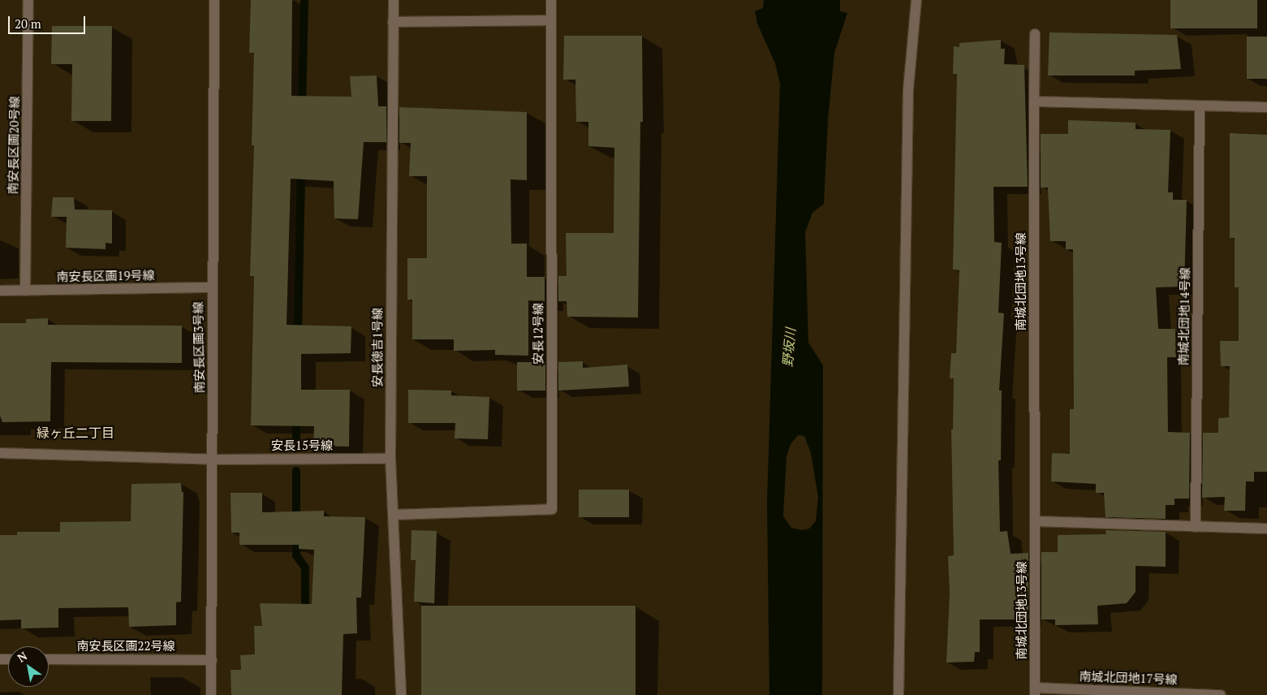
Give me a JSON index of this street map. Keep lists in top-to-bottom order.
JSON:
{
  "streets": {
    "street": [
      "南安長区画20号線",
      "南安長区画19号線",
      "南城北団地13号線",
      "南城北団地14号線",
      "安長12号線",
      "南安長区画3号線",
      "安長徳吉1号線",
      "安長15号線",
      "南安長区画22号線",
      "南城北団地17号線"
    ]
  },
  "crossings": [
    ["南安長区画20号線", "南安長区画19号線"],
    ["南安長区画19号線", "南安長区画3号線"],
    ["南城北団地13号線", "南城北団地17号線"],
    ["安長12号線", "安長徳吉1号線"],
    ["南安長区画3号線", "安長15号線"],
    ["南安長区画3号線", "南安長区画22号線"],
    ["安長徳吉1号線", "安長15号線"]
  ],
  "districts": ["緑ヶ丘二丁目"],
  "water": ["野坂川"],
  "scale_bar": "20 m",
  "north": "top left"
}
